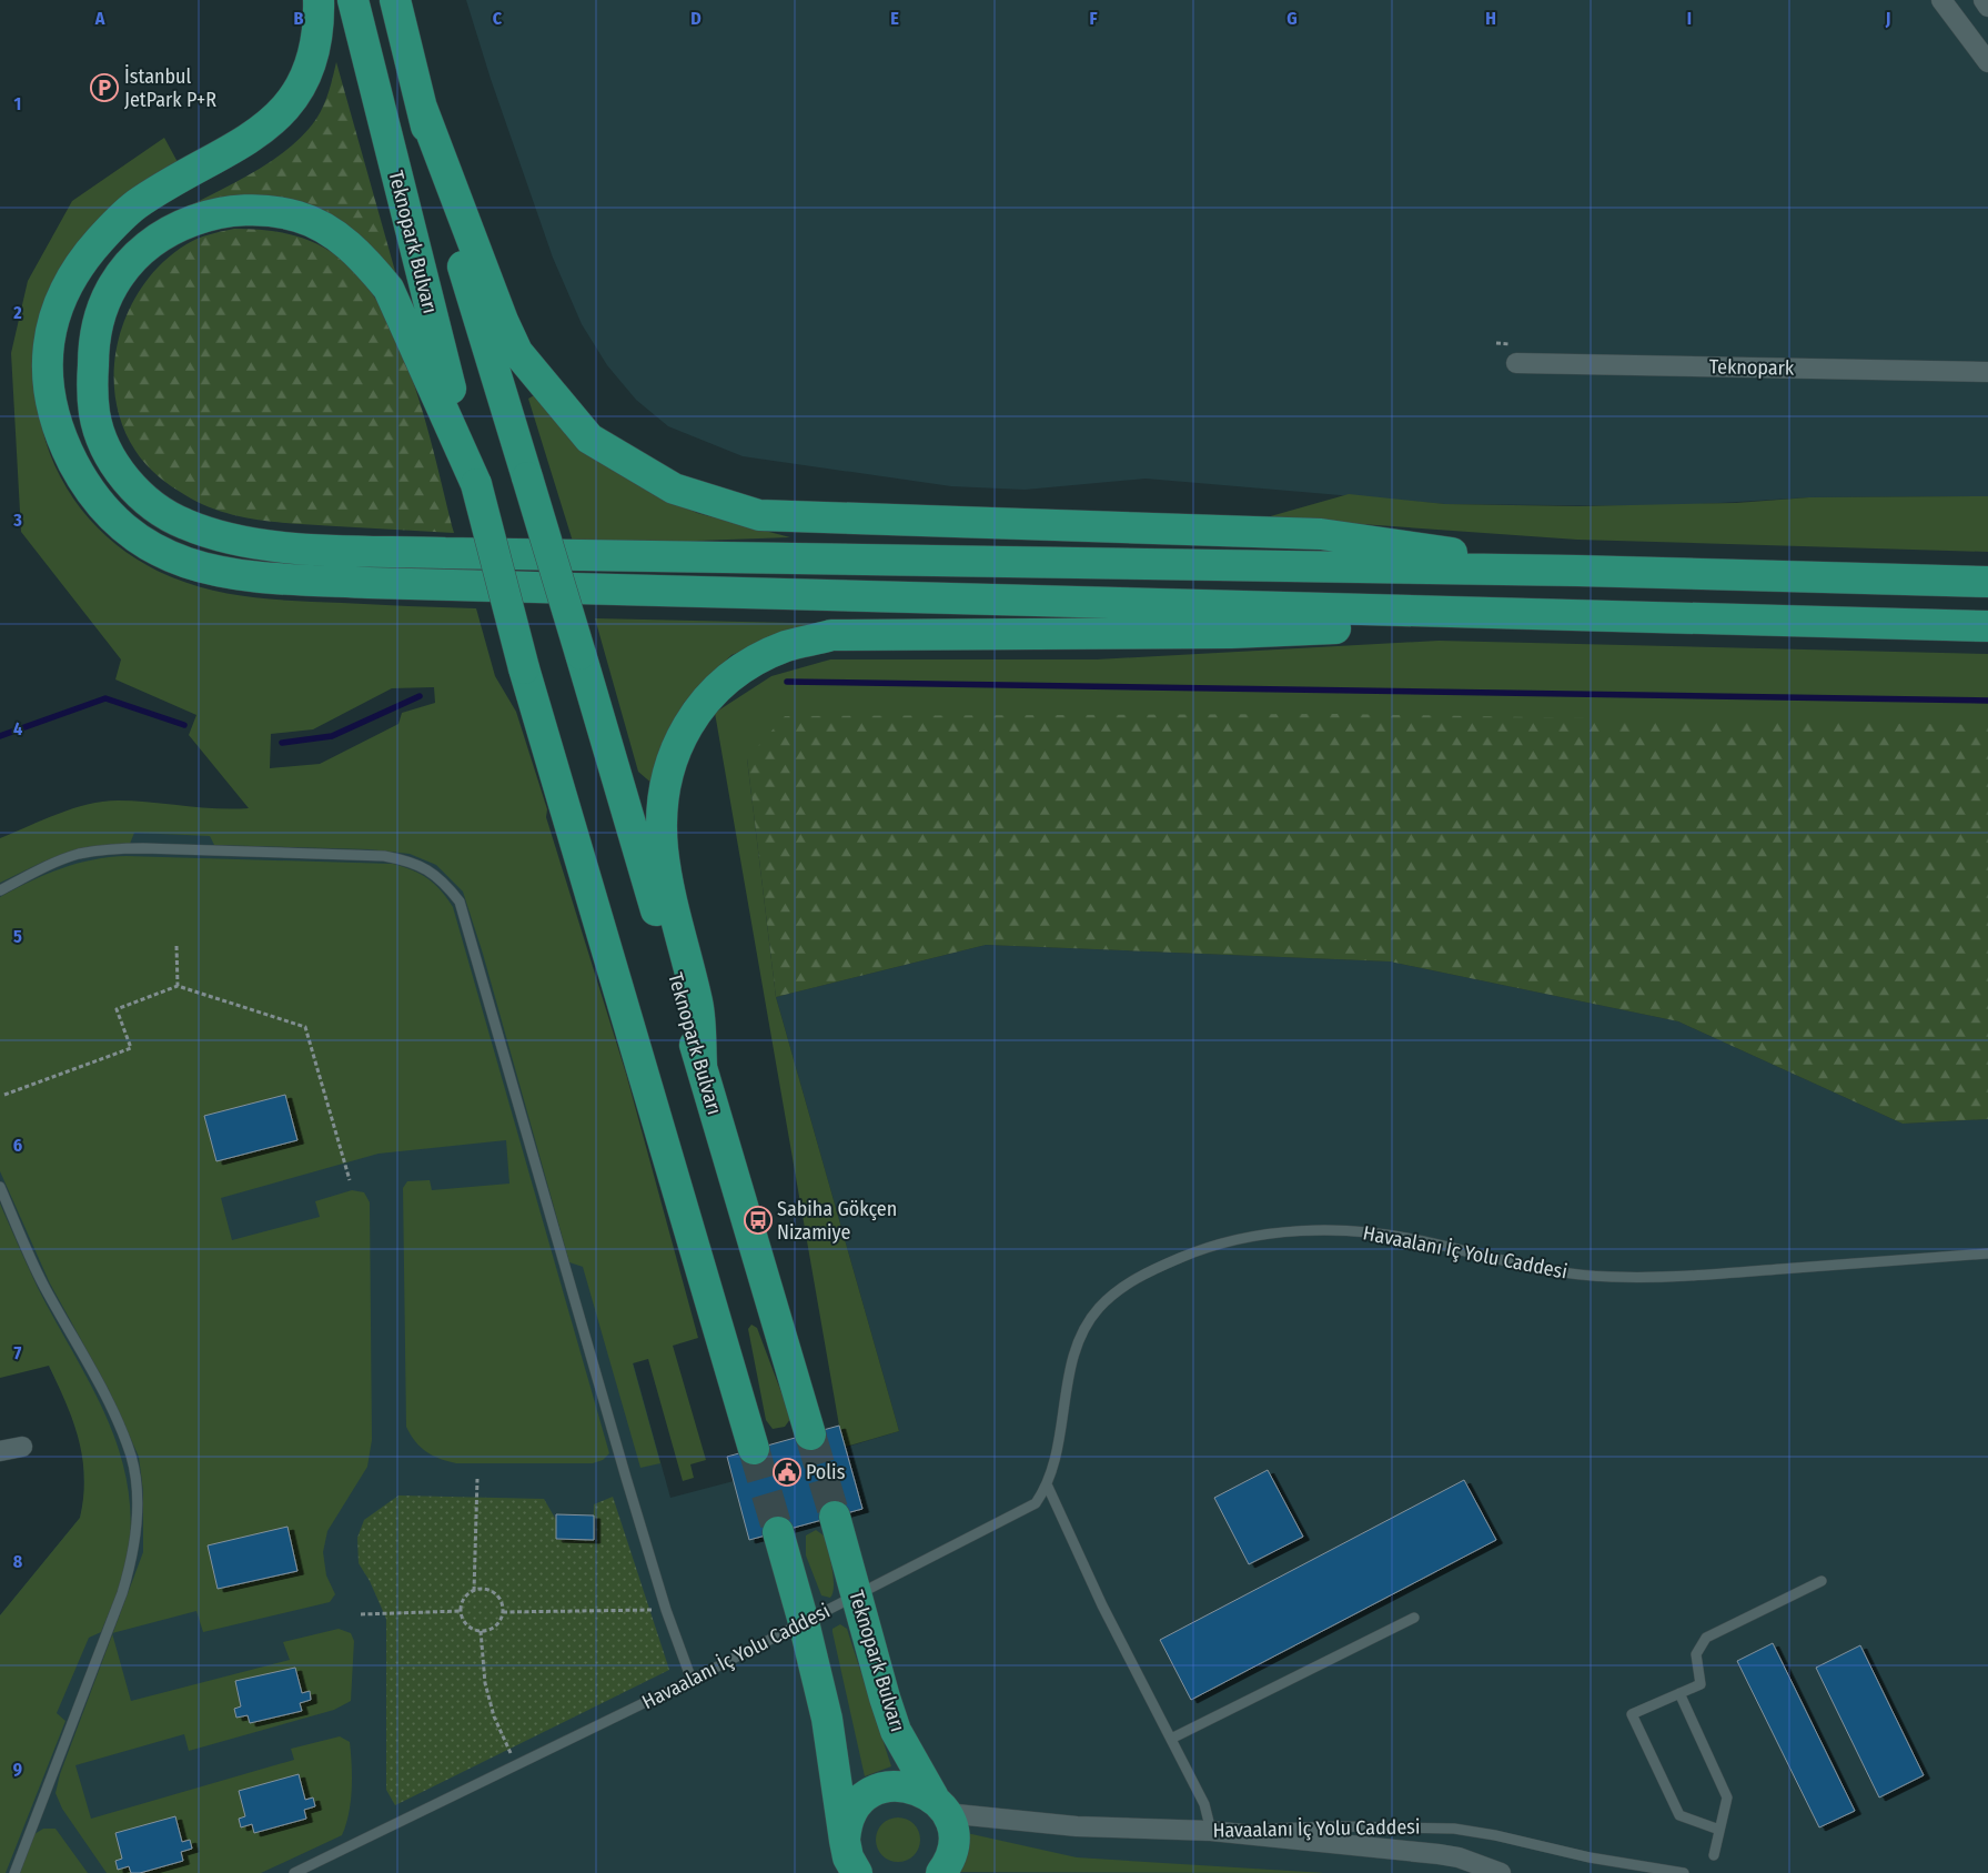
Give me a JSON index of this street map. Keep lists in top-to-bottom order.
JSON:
{
  "streets": {
    "highway": ["Teknopark Bulvarı"],
    "street": ["Teknopark", "Havaalanı İç Yolu Caddesi"]
  },
  "crossings": [
    ["Teknopark Bulvarı", "Havaalanı İç Yolu Caddesi"]
  ],
  "places": {
    "parking": ["İstanbul JetPark P+R"],
    "bus stop": ["Sabiha Gökçen Nizamiye"],
    "public building": ["Polis"]
  },
  "grid": {
    "columns": [
      "A",
      "B",
      "C",
      "D",
      "E",
      "F",
      "G",
      "H",
      "I",
      "J"
    ],
    "rows": [
      "1",
      "2",
      "3",
      "4",
      "5",
      "6",
      "7",
      "8",
      "9"
    ]
  }
}
